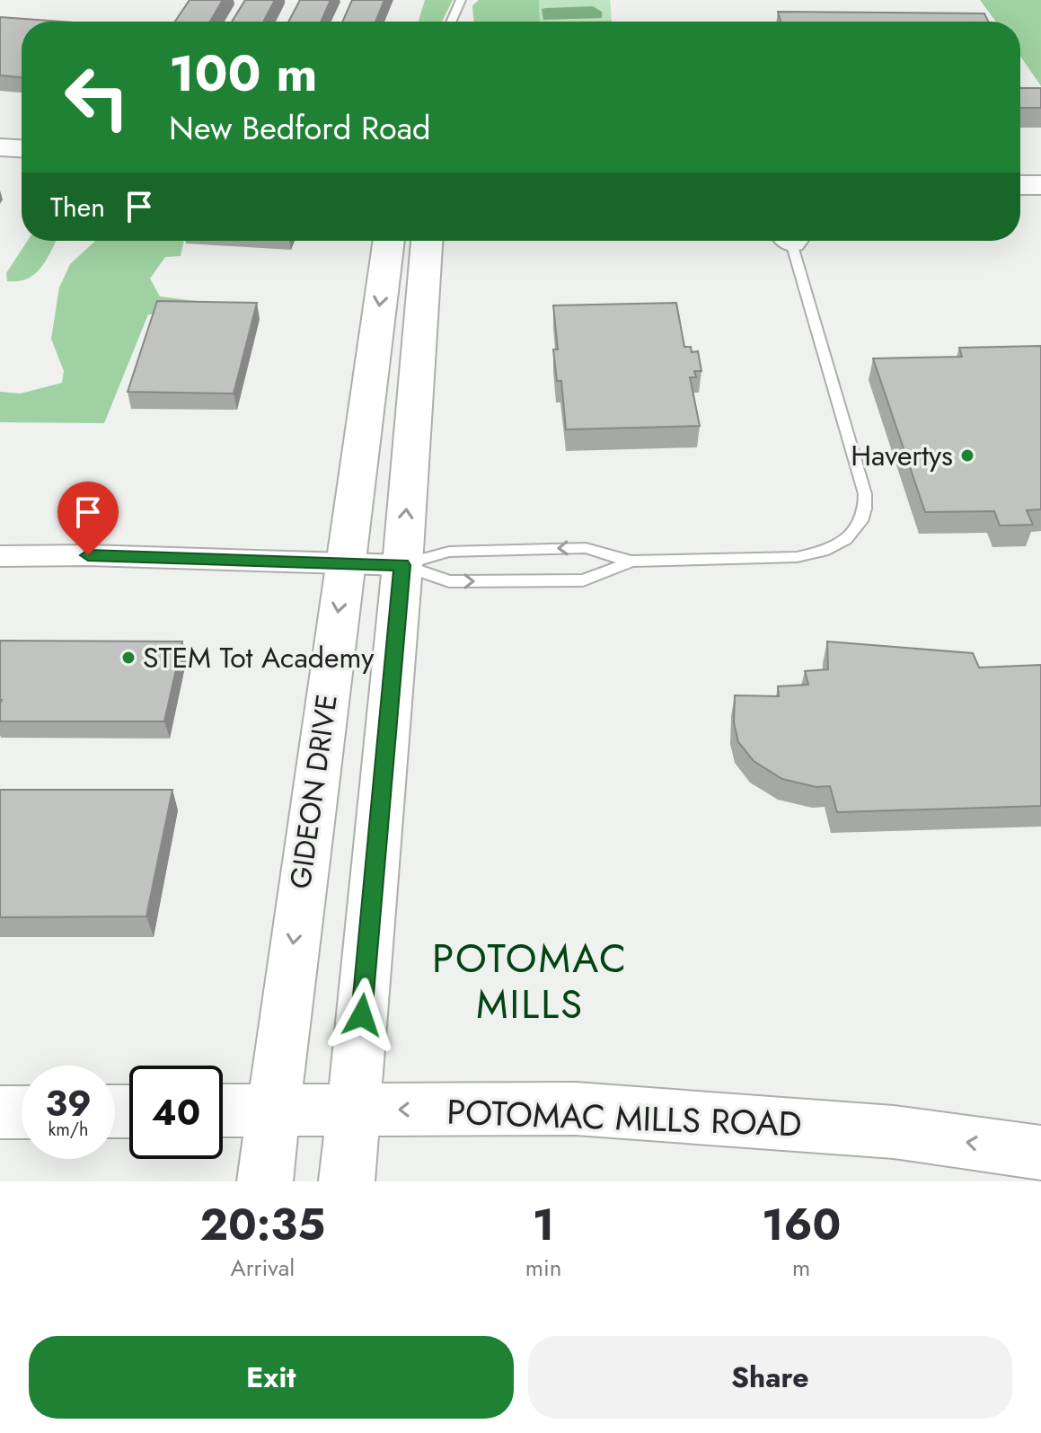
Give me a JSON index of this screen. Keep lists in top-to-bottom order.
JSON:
{
  "streets": {
    "street": ["GIDEON DRIVE", "POTOMAC MILLS ROAD"]
  },
  "crossings": [
    ["GIDEON DRIVE", "POTOMAC MILLS ROAD"]
  ],
  "one_way": ["POTOMAC MILLS ROAD"],
  "districts": ["POTOMAC MILLS"],
  "places": ["Havertys", "STEM Tot Academy"],
  "page": {
    "turn": ["100 m", "New Bedford Road"],
    "then": "Then",
    "speed": "39 km/h",
    "limit": "40",
    "eta": [
      "20:35",
      "Arrival",
      "1",
      "min",
      "160",
      "m"
    ],
    "buttons": ["Exit", "Share"]
  }
}
